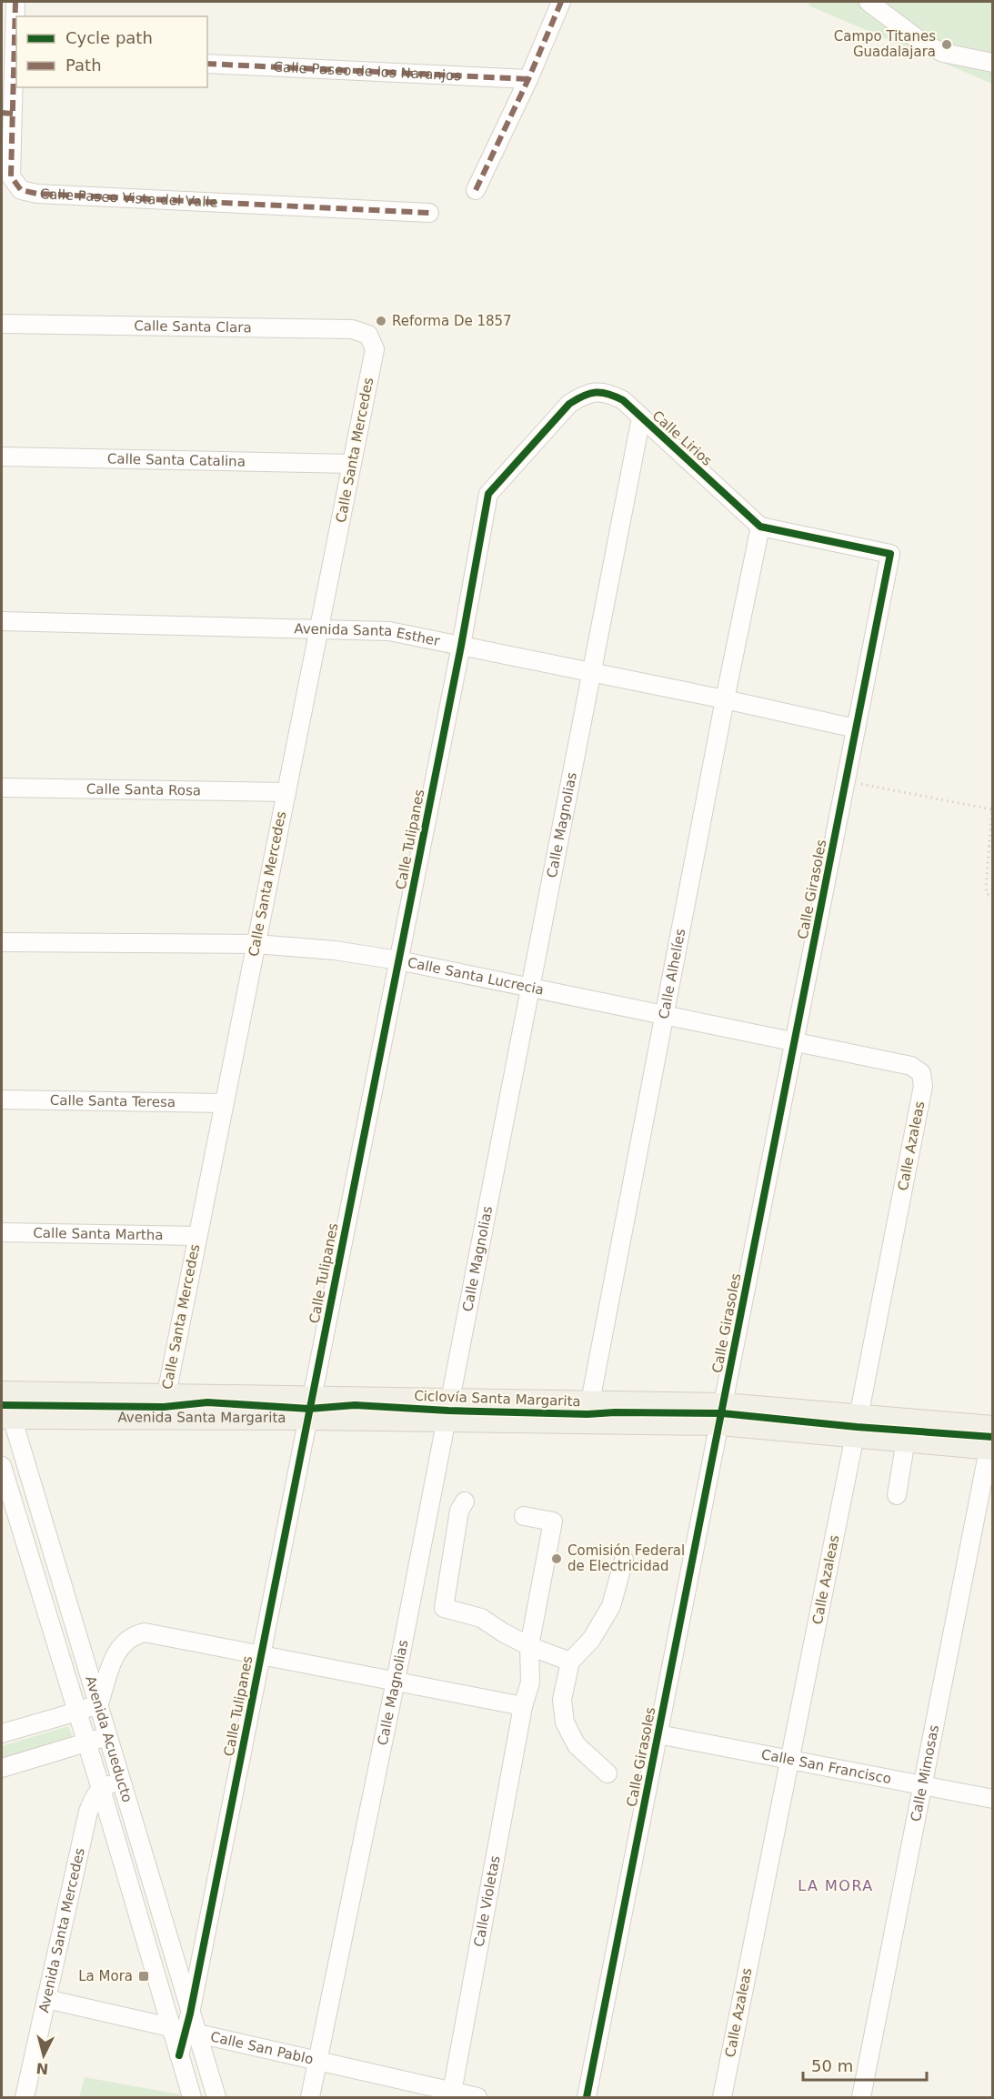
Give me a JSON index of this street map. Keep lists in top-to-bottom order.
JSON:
{
  "streets": {
    "main road": ["Avenida Santa Margarita", "Avenida Acueducto"],
    "street": [
      "Calle Paseo de los Naranjos",
      "Calle Paseo Vista del Valle",
      "Calle Santa Clara",
      "Calle Lirios",
      "Calle Santa Mercedes",
      "Calle Santa Catalina",
      "Avenida Santa Esther",
      "Calle Santa Rosa",
      "Calle Magnolias",
      "Calle Tulipanes",
      "Calle Girasoles",
      "Calle Alhelíes",
      "Calle Santa Lucrecia",
      "Calle Santa Teresa",
      "Calle Azaleas",
      "Calle Santa Martha",
      "Calle San Francisco",
      "Calle Mimosas",
      "Calle Violetas",
      "Avenida Santa Mercedes",
      "Calle San Pablo"
    ],
    "cycle path": ["Ciclovía Santa Margarita"]
  },
  "crossings": [
    ["Calle Santa Clara", "Calle Santa Mercedes"],
    ["Calle Lirios", "Calle Magnolias"],
    ["Calle Lirios", "Calle Tulipanes"],
    ["Calle Lirios", "Calle Girasoles"],
    ["Calle Lirios", "Calle Alhelíes"],
    ["Calle Santa Mercedes", "Calle Santa Catalina"],
    ["Calle Santa Mercedes", "Avenida Santa Esther"],
    ["Calle Santa Mercedes", "Calle Santa Rosa"],
    ["Calle Santa Mercedes", "Calle Santa Lucrecia"],
    ["Calle Santa Mercedes", "Calle Santa Teresa"],
    ["Calle Santa Mercedes", "Calle Santa Martha"],
    ["Calle Santa Mercedes", "Avenida Santa Margarita"],
    ["Avenida Santa Esther", "Calle Magnolias"],
    ["Avenida Santa Esther", "Calle Tulipanes"],
    ["Avenida Santa Esther", "Calle Girasoles"],
    ["Avenida Santa Esther", "Calle Alhelíes"],
    ["Calle Magnolias", "Calle Santa Lucrecia"],
    ["Calle Magnolias", "Avenida Santa Margarita"],
    ["Calle Magnolias", "Calle San Pablo"],
    ["Calle Tulipanes", "Calle Santa Lucrecia"],
    ["Calle Tulipanes", "Avenida Santa Margarita"],
    ["Calle Tulipanes", "Avenida Acueducto"],
    ["Calle Girasoles", "Calle Alhelíes"],
    ["Calle Girasoles", "Calle Santa Lucrecia"],
    ["Calle Girasoles", "Avenida Santa Margarita"],
    ["Calle Girasoles", "Calle San Francisco"],
    ["Calle Alhelíes", "Calle Santa Lucrecia"],
    ["Calle Alhelíes", "Avenida Santa Margarita"],
    ["Calle Santa Lucrecia", "Calle Azaleas"],
    ["Calle Azaleas", "Avenida Santa Margarita"],
    ["Calle Azaleas", "Calle San Francisco"],
    ["Avenida Santa Margarita", "Avenida Acueducto"],
    ["Avenida Santa Margarita", "Calle Mimosas"],
    ["Avenida Acueducto", "Avenida Santa Mercedes"],
    ["Avenida Acueducto", "Calle San Pablo"],
    ["Calle San Francisco", "Calle Mimosas"],
    ["Calle Violetas", "Calle San Pablo"],
    ["Avenida Santa Mercedes", "Calle San Pablo"]
  ],
  "districts": ["LA MORA"],
  "places": {
    "other": ["Campo Titanes Guadalajara", "Reforma De 1857", "Comisión Federal de Electricidad"],
    "transit": ["La Mora"]
  },
  "legend": ["Cycle path", "Path"],
  "scale_bar": "50 m",
  "north": "bottom"
}
